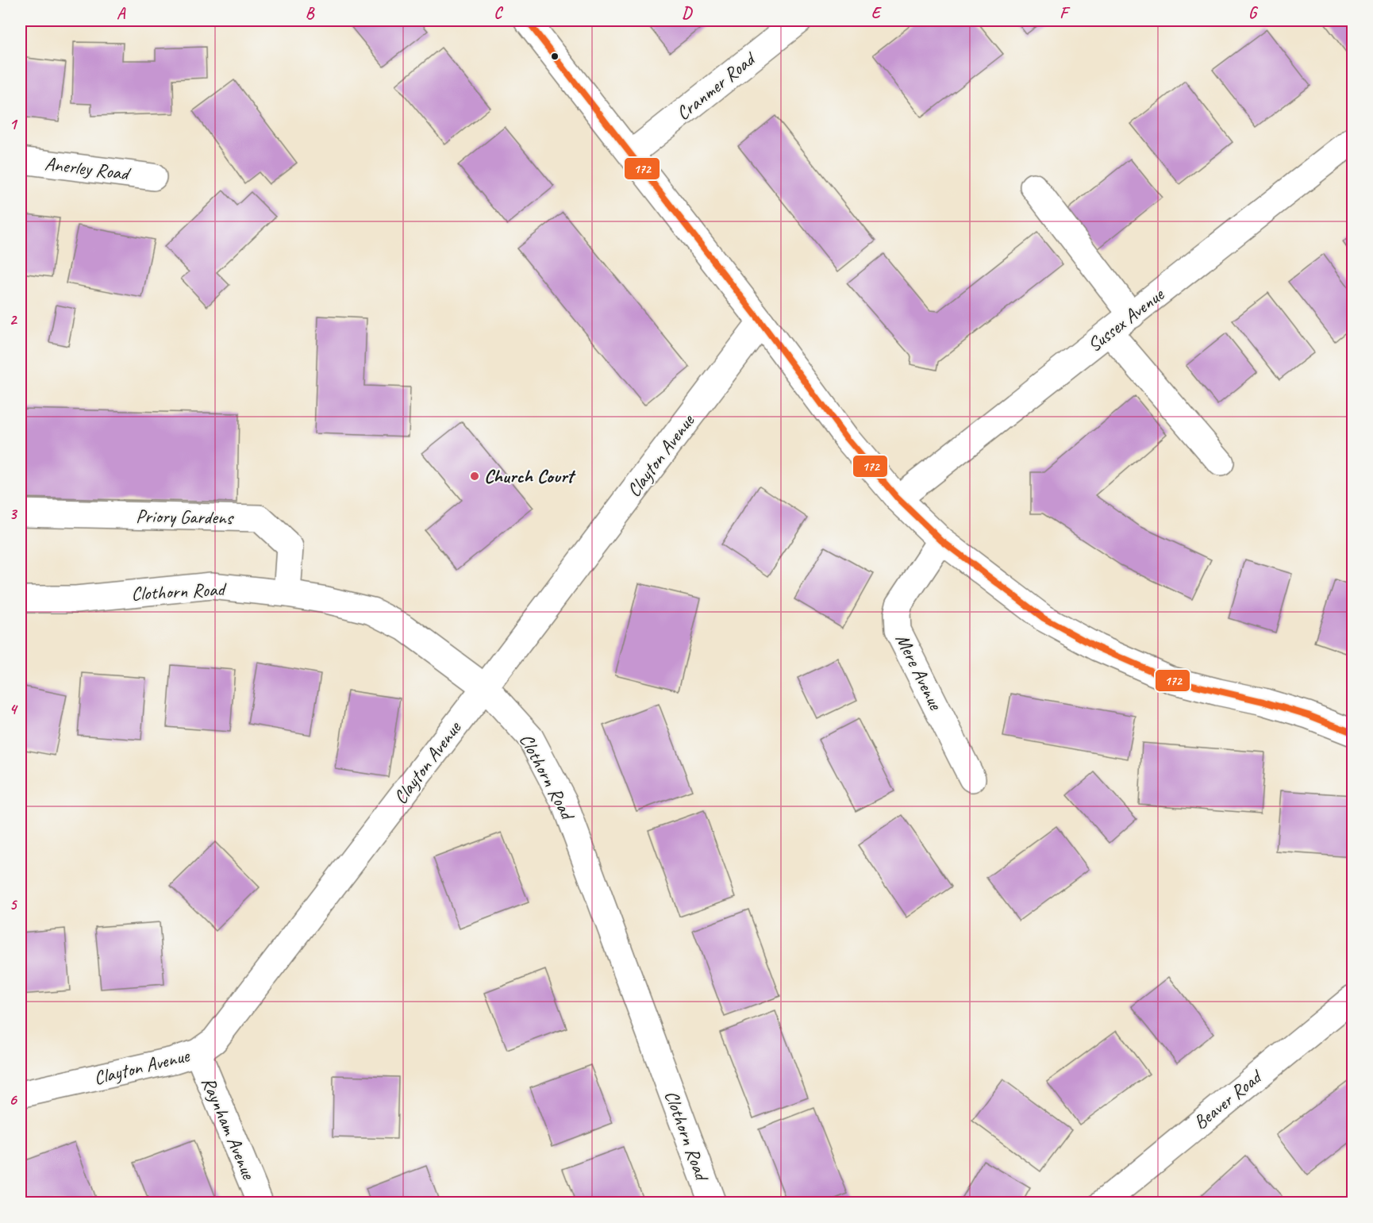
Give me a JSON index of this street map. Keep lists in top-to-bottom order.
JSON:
{
  "streets": {
    "street": [
      "Cranmer Road",
      "Anerley Road",
      "Sussex Avenue",
      "Clayton Avenue",
      "Priory Gardens",
      "Clothorn Road",
      "Mere Avenue",
      "Beaver Road",
      "Raynham Avenue"
    ]
  },
  "crossings": [
    ["Clayton Avenue", "Clothorn Road"],
    ["Clayton Avenue", "Raynham Avenue"],
    ["Priory Gardens", "Clothorn Road"]
  ],
  "places": ["Church Court"],
  "lines": ["transit line 172"],
  "grid": {
    "columns": [
      "A",
      "B",
      "C",
      "D",
      "E",
      "F",
      "G"
    ],
    "rows": [
      "1",
      "2",
      "3",
      "4",
      "5",
      "6"
    ]
  }
}
